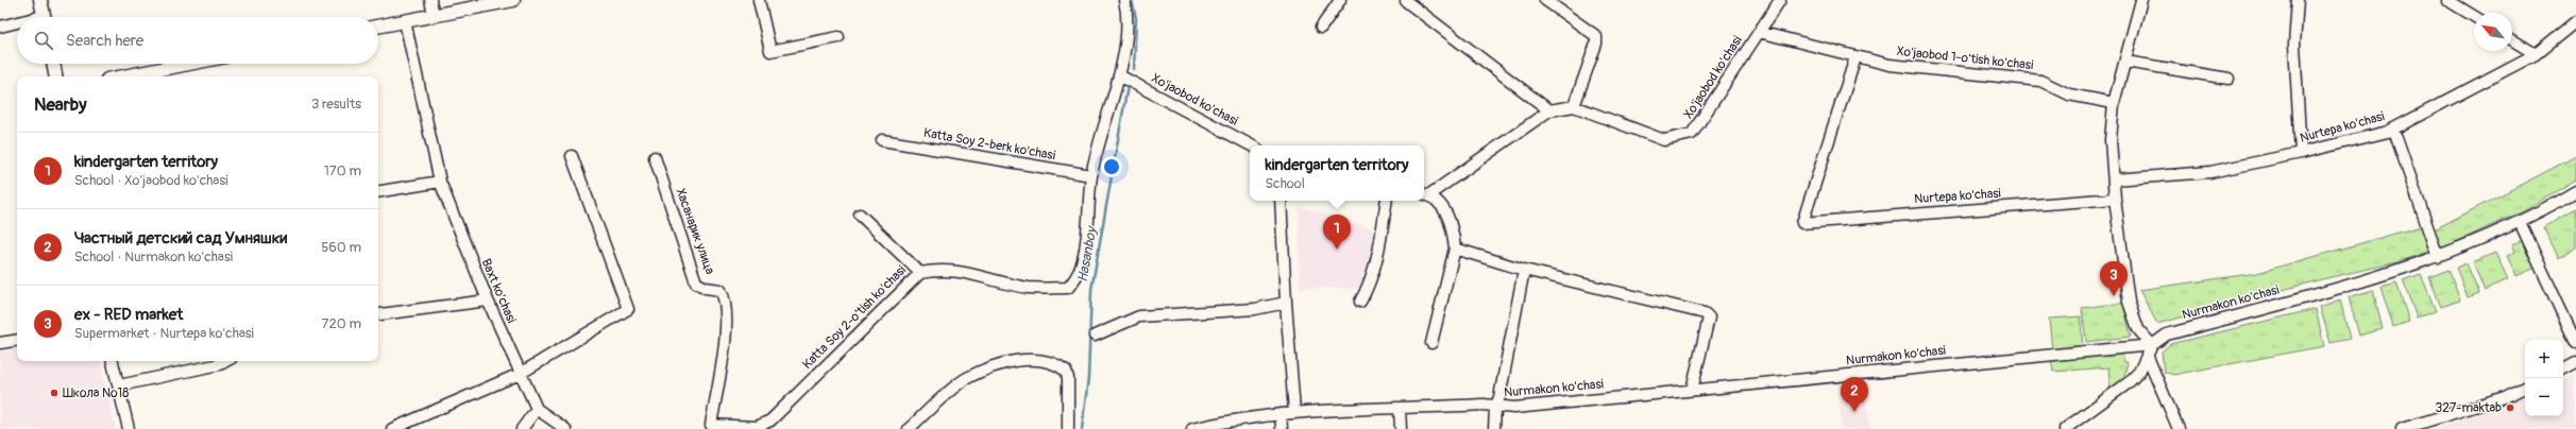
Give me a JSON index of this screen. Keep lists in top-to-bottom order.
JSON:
{
  "streets": {
    "street": [
      "Xo'jaobod 1-o'tish ko'chasi",
      "Xo'jaobod ko'chasi",
      "Nurtepa ko'chasi",
      "Katta Soy 2-berk ko'chasi",
      "Хасанарик улица",
      "Baxt ko'chasi",
      "Nurmakon ko'chasi",
      "Katta Soy 2-o'tish ko'chasi"
    ]
  },
  "crossings": [
    ["Xo'jaobod 1-o'tish ko'chasi", "Xo'jaobod ko'chasi"],
    ["Xo'jaobod 1-o'tish ko'chasi", "Nurtepa ko'chasi"],
    ["Xo'jaobod ko'chasi", "Katta Soy 2-o'tish ko'chasi"],
    ["Katta Soy 2-berk ko'chasi", "Katta Soy 2-o'tish ko'chasi"],
    ["Хасанарик улица", "Katta Soy 2-o'tish ko'chasi"]
  ],
  "water": ["Hasanboy"],
  "places": ["Школа №18", "327-maktab"],
  "north": "top left",
  "page": {
    "search": "Search here",
    "heading": ["Nearby", "3 results"],
    "list": [
      {
        "mark": "1",
        "name": "kindergarten territory",
        "note": "School · Xo'jaobod ko'chasi",
        "value": "170 m"
      },
      {
        "mark": "2",
        "name": "Частный детский сад Умняшки",
        "note": "School · Nurmakon ko'chasi",
        "value": "560 m"
      },
      {
        "mark": "3",
        "name": "ex - RED market",
        "note": "Supermarket · Nurtepa ko'chasi",
        "value": "720 m"
      }
    ],
    "popup": ["kindergarten territory", "School"],
    "pins": ["1", "3", "2"],
    "map_buttons": ["+", "−"]
  }
}
